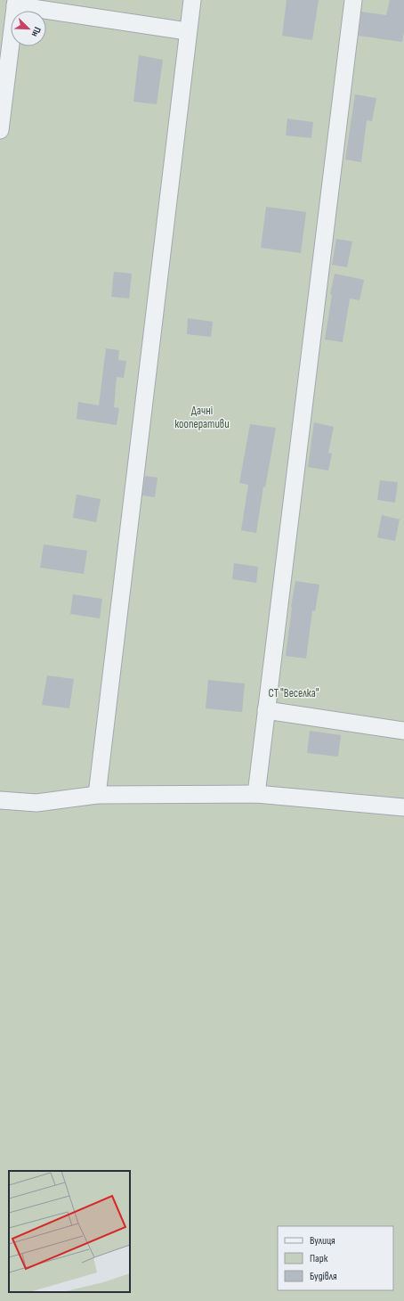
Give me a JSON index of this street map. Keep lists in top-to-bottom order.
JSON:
{
  "parks": ["Дачні кооперативи", "СТ \"Веселка\""],
  "legend": ["Вулиця", "Парк", "Будівля"],
  "north": "bottom right"
}
